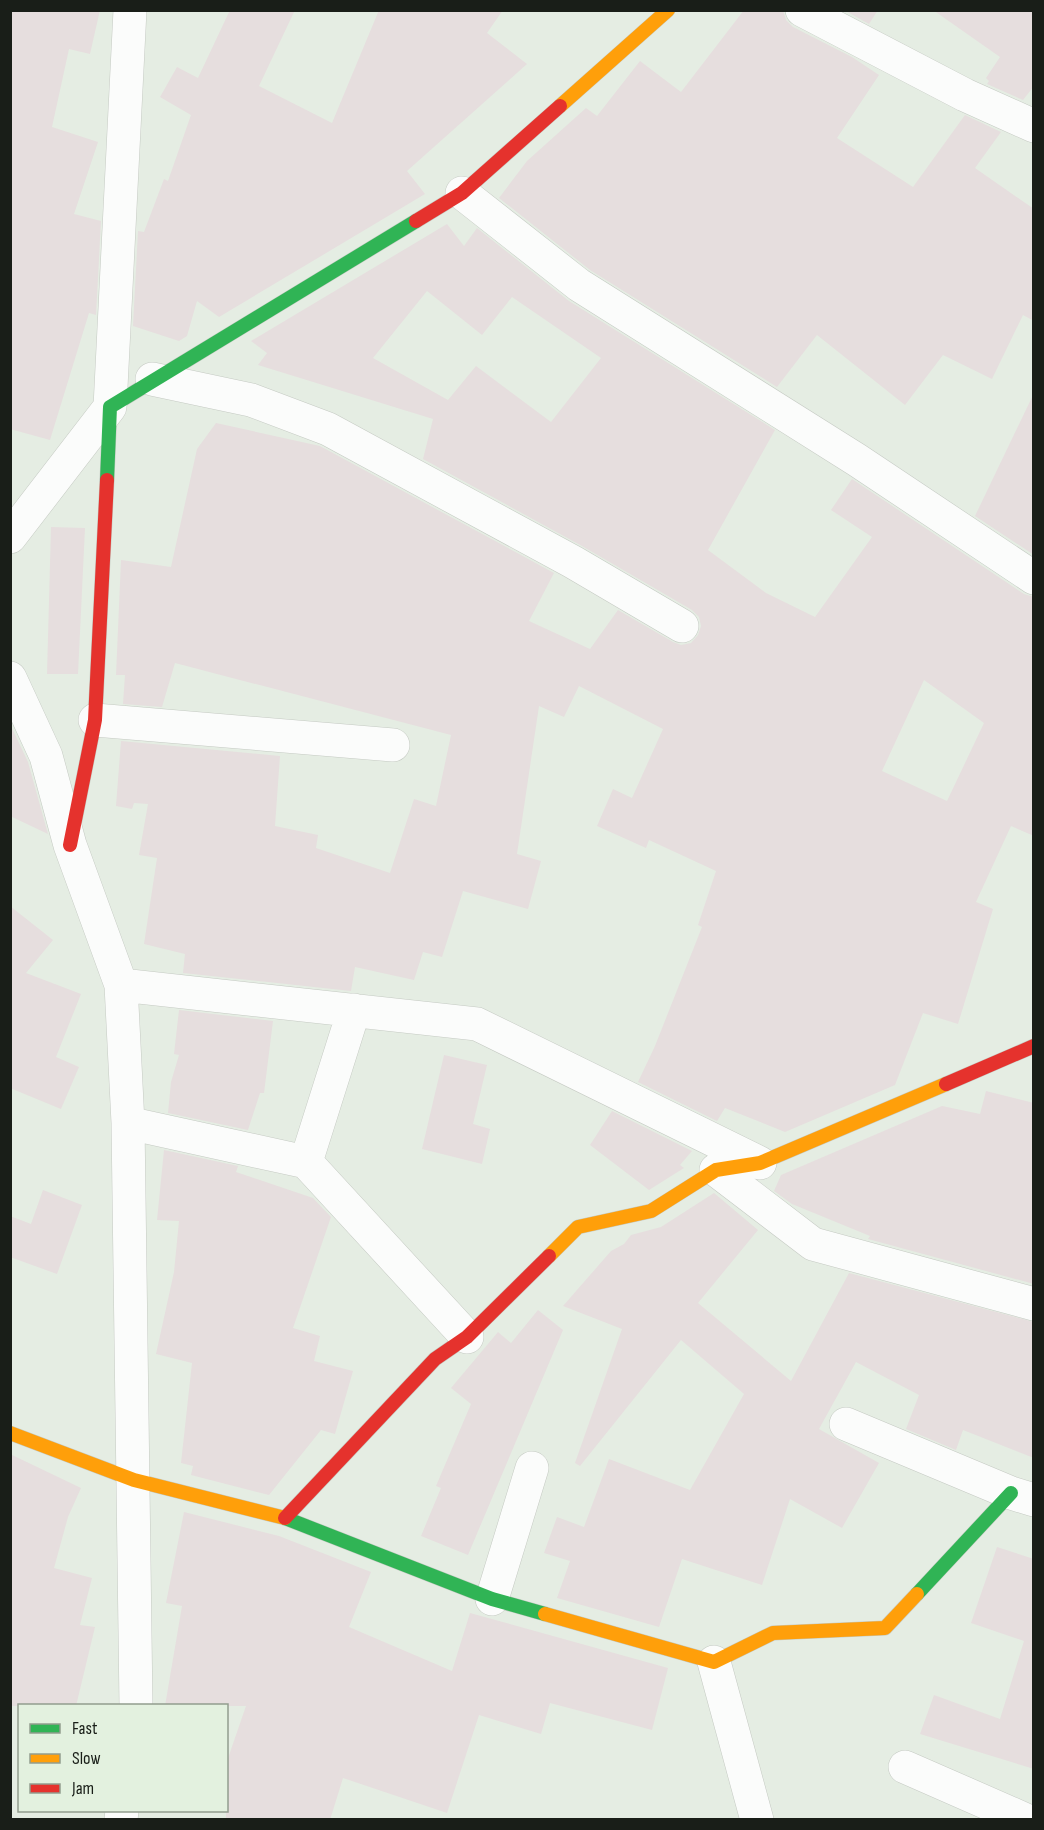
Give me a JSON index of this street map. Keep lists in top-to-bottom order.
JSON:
{
  "legend": ["Fast", "Slow", "Jam"]
}
